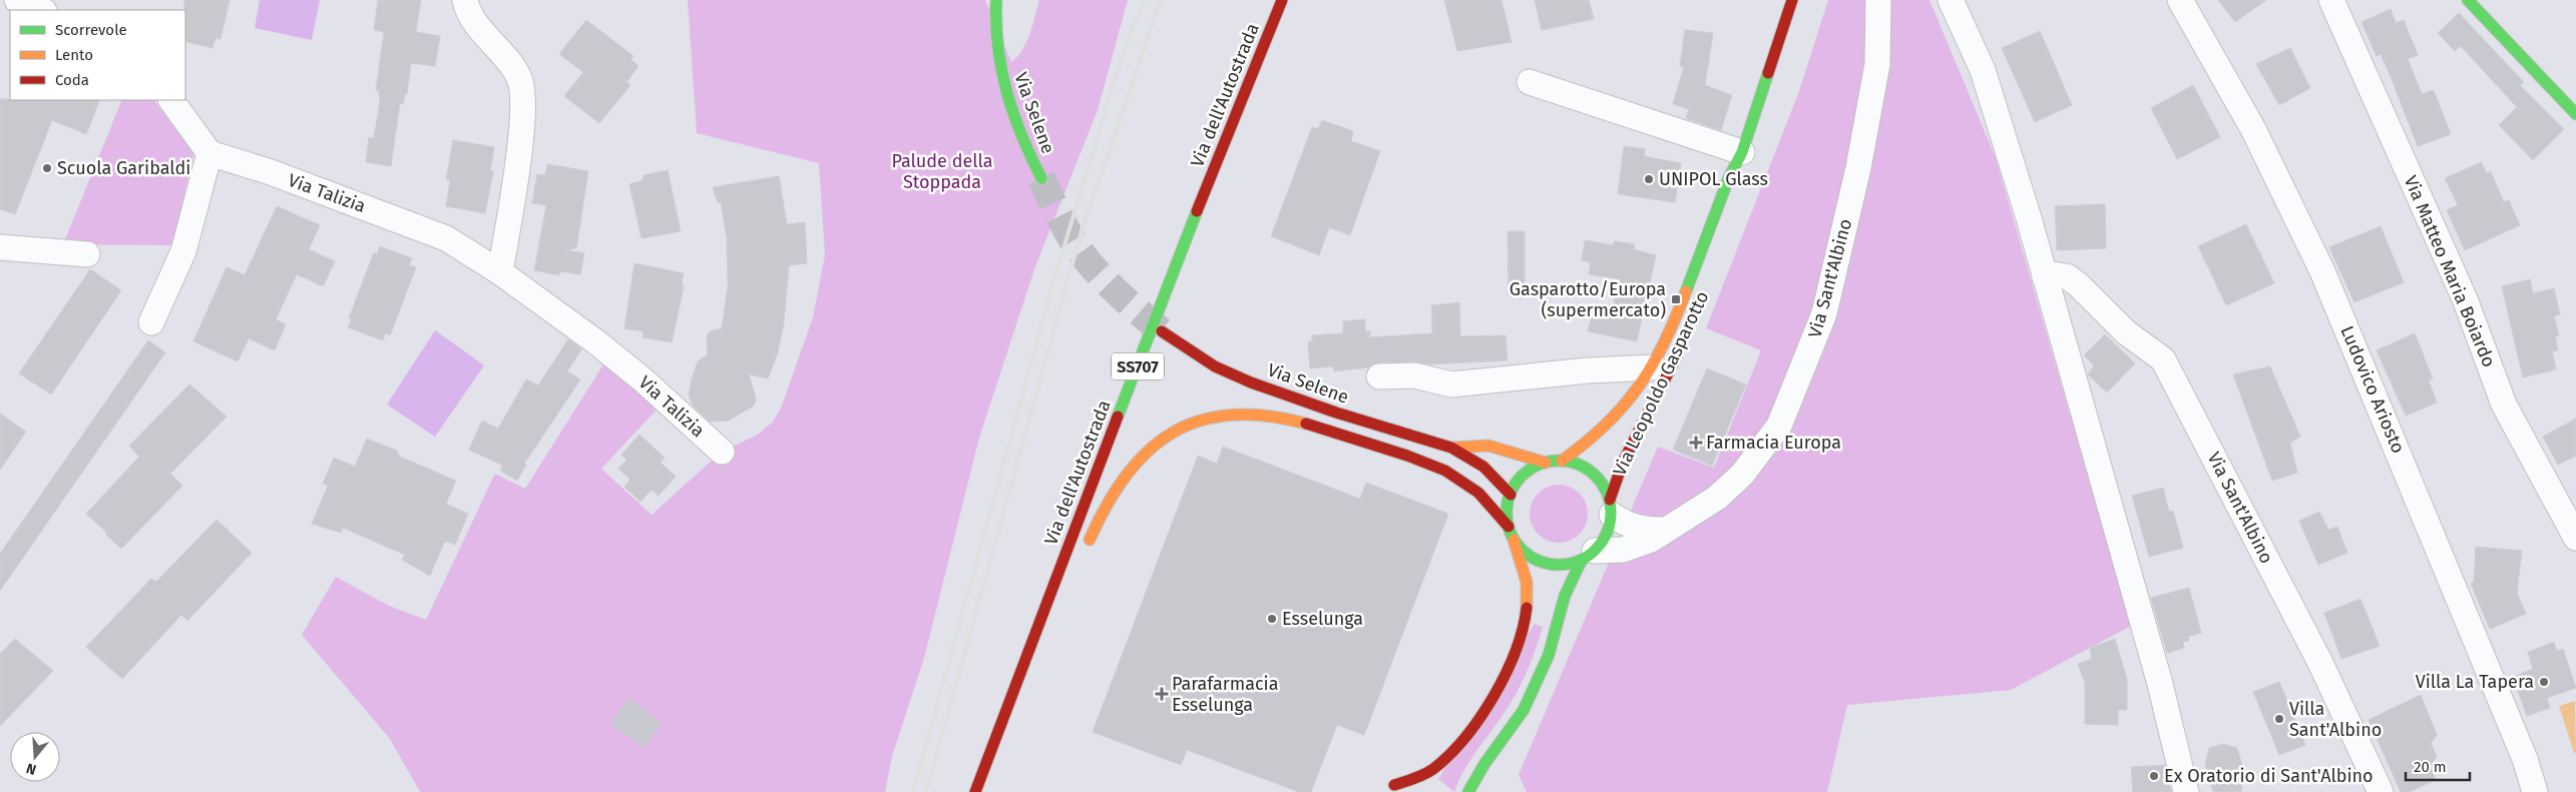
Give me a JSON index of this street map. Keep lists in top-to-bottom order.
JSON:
{
  "streets": {
    "main road": [
      "Via dell'Autostrada",
      "Via Selene",
      "SS707",
      "Via Leopoldo Gasparotto"
    ],
    "street": [
      "Via Talizia",
      "Via Matteo Maria Boiardo",
      "Via Sant'Albino",
      "Ludovico Ariosto"
    ]
  },
  "crossings": [
    ["Via Selene", "Via Sant'Albino"],
    ["Via Selene", "Via Leopoldo Gasparotto"],
    ["Via Sant'Albino", "Via Leopoldo Gasparotto"]
  ],
  "parks": ["Palude della Stoppada"],
  "places": {
    "other": [
      "Scuola Garibaldi",
      "UNIPOL Glass",
      "Esselunga",
      "Villa La Tapera",
      "Villa Sant'Albino",
      "Ex Oratorio di Sant'Albino"
    ],
    "transit": ["Gasparotto/Europa (supermercato)"],
    "health": ["Farmacia Europa", "Parafarmacia Esselunga"]
  },
  "legend": ["Scorrevole", "Lento", "Coda"],
  "scale_bar": "20 m",
  "north": "bottom"
}
